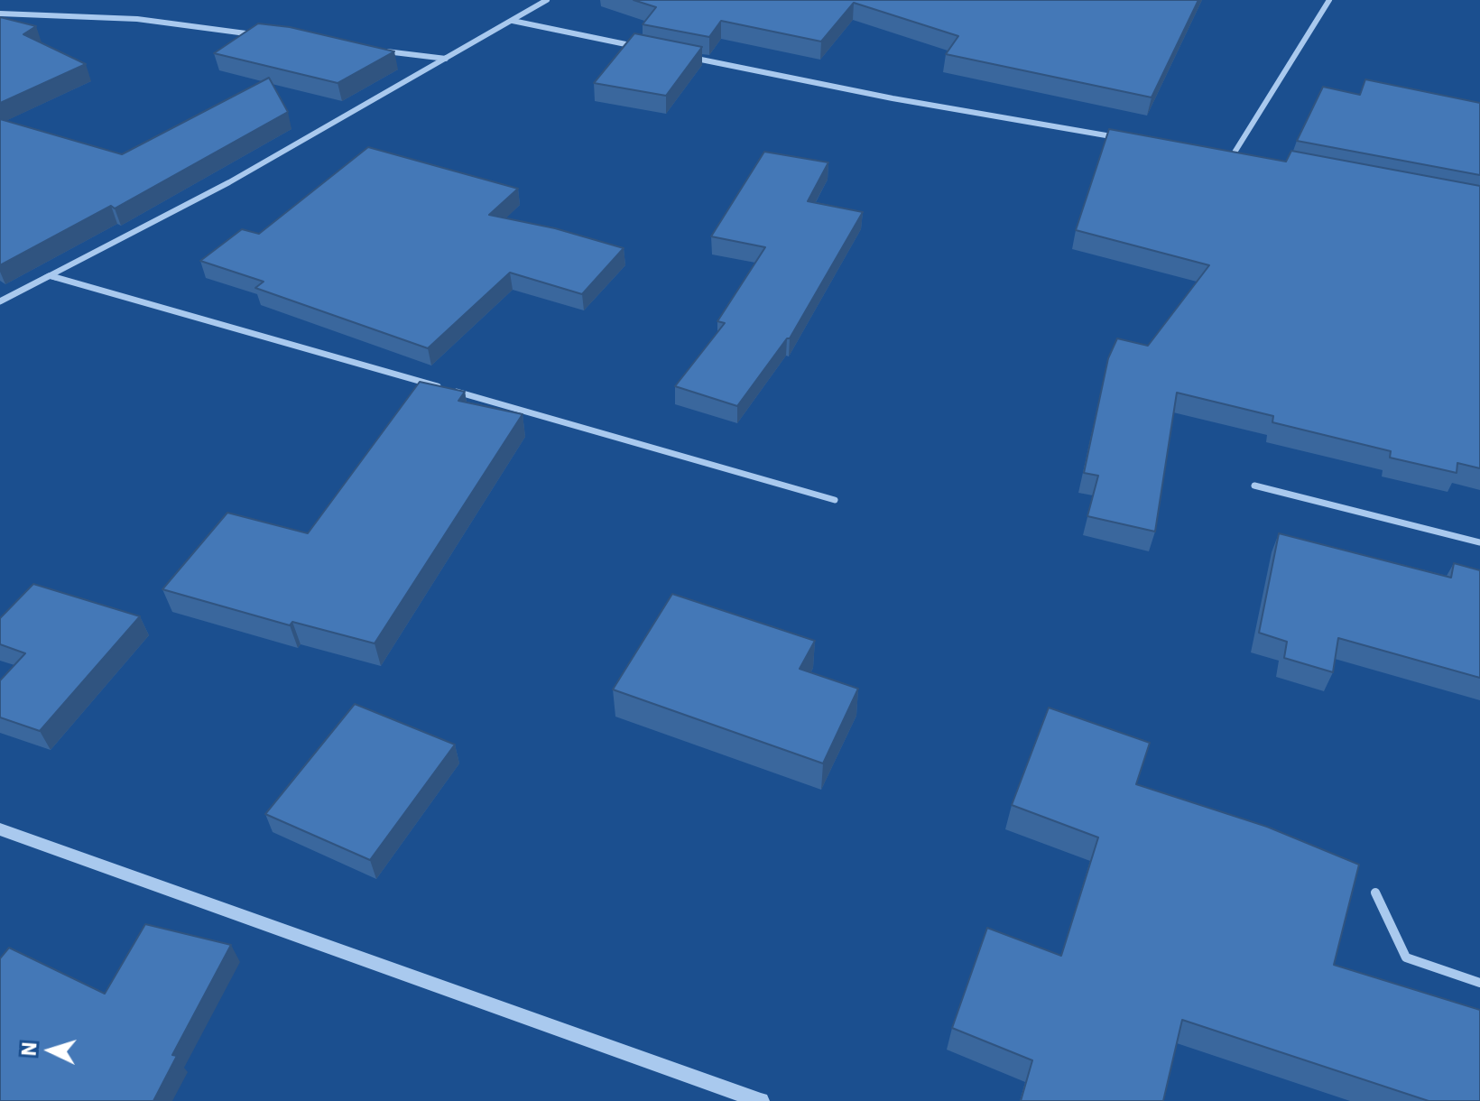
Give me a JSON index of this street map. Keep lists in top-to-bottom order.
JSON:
{
  "north": "left"
}
